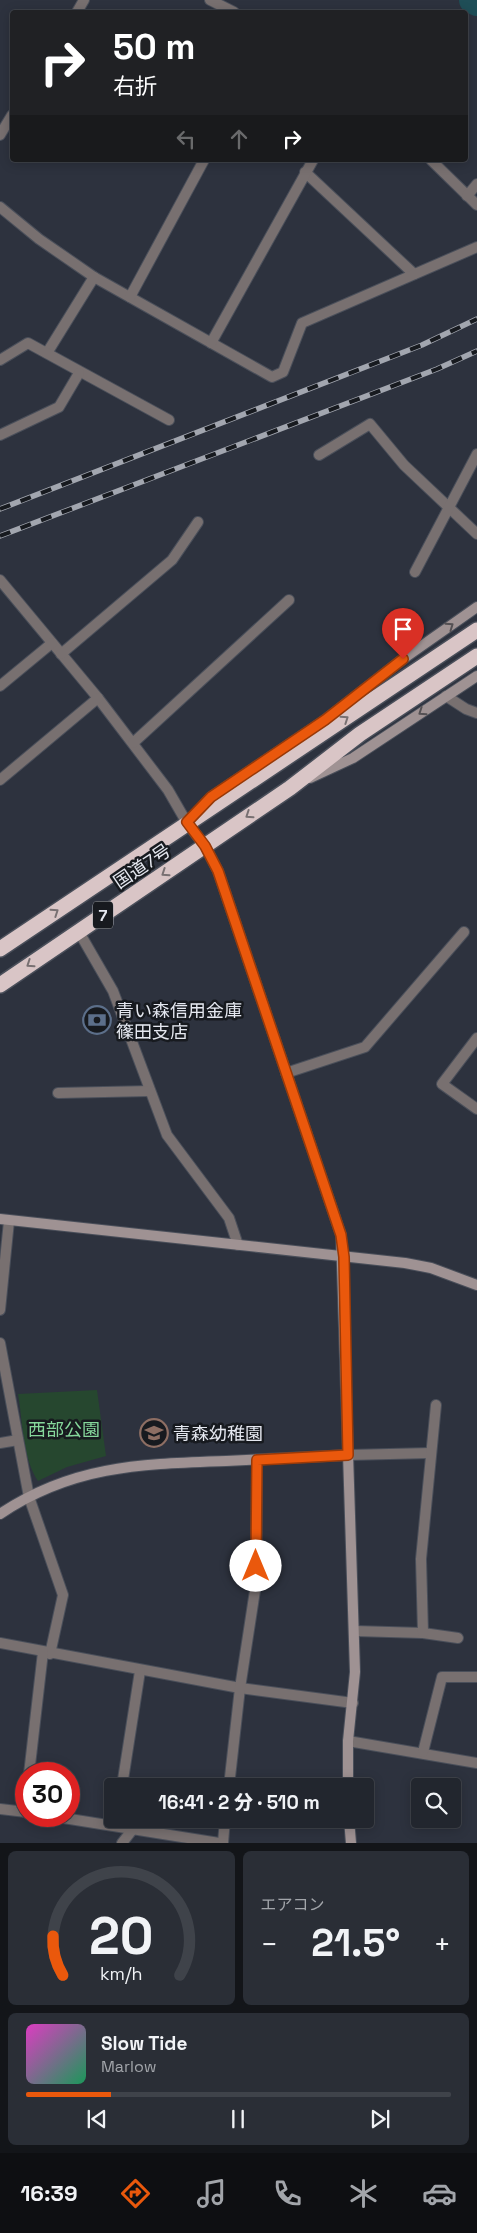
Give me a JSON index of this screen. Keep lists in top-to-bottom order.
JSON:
{
  "streets": {
    "highway": ["国道7号", "7"]
  },
  "crossings": [
    ["国道7号", "7"]
  ],
  "parks": ["西部公園"],
  "places": {
    "bank": ["青い森信用金庫 篠田支店"],
    "school or university": ["青森幼稚園"]
  },
  "page": {
    "turn": ["50 m", "右折"],
    "limit": "30",
    "trip": "16:41 · 2 分 · 510 m",
    "tile": "エアコン",
    "heat": ["−", "21.5°", "+"],
    "song": ["Slow Tide", "Marlow"],
    "tabs": "16:39",
    "gauge": ["20", "km/h"]
  }
}
